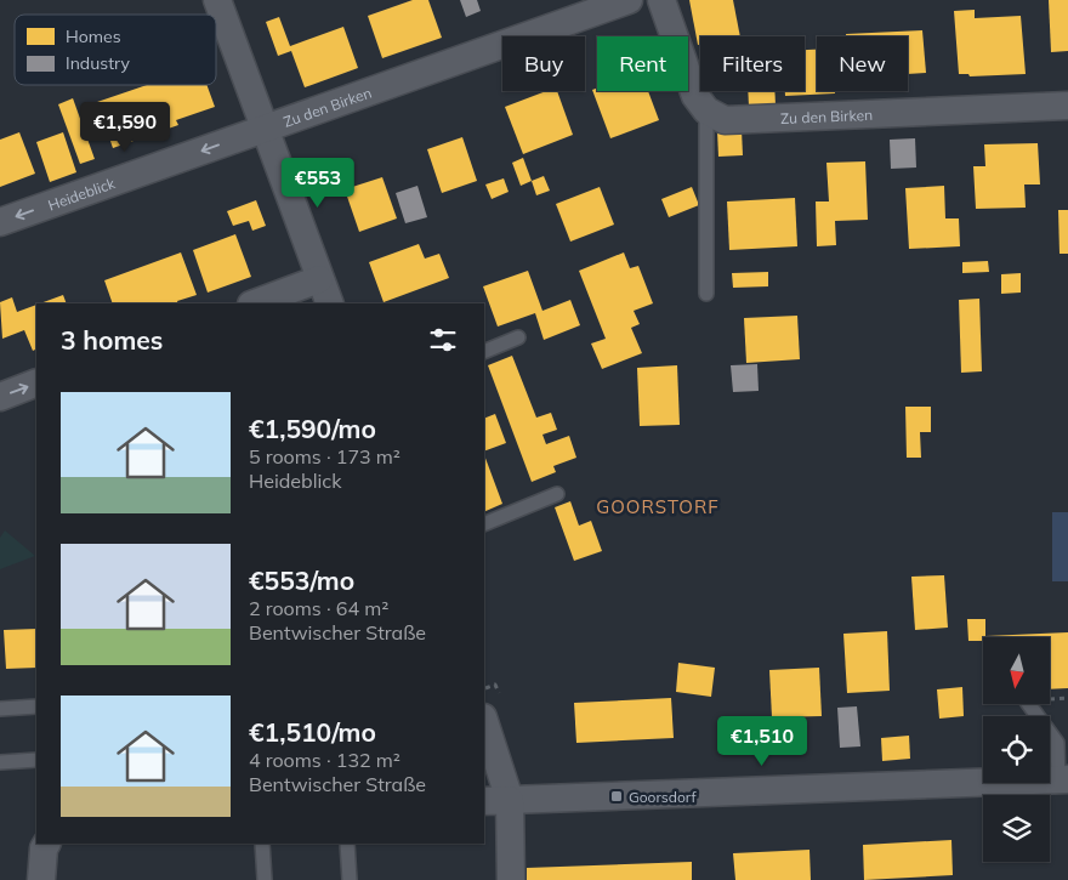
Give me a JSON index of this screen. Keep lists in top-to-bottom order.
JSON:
{
  "streets": {
    "street": ["Zu den Birken", "Heideblick"]
  },
  "crossings": [
    ["Zu den Birken", "Heideblick"]
  ],
  "one_way": ["Heideblick"],
  "districts": ["GOORSTORF"],
  "places": {
    "transit": ["Goorsdorf"]
  },
  "legend": ["Homes", "Industry"],
  "north": "bottom",
  "page": {
    "chip": [
      "Buy",
      "Rent",
      "Filters",
      "New"
    ],
    "price": ["€1,590", "€553", "€1,510"],
    "heading": "3 homes",
    "list": [
      {
        "name": "€1,590/mo",
        "note": "5 rooms · 173 m² · Heideblick"
      },
      {
        "name": "€553/mo",
        "note": "2 rooms · 64 m² · Bentwischer Straße"
      },
      {
        "name": "€1,510/mo",
        "note": "4 rooms · 132 m² · Bentwischer Straße"
      }
    ]
  }
}
